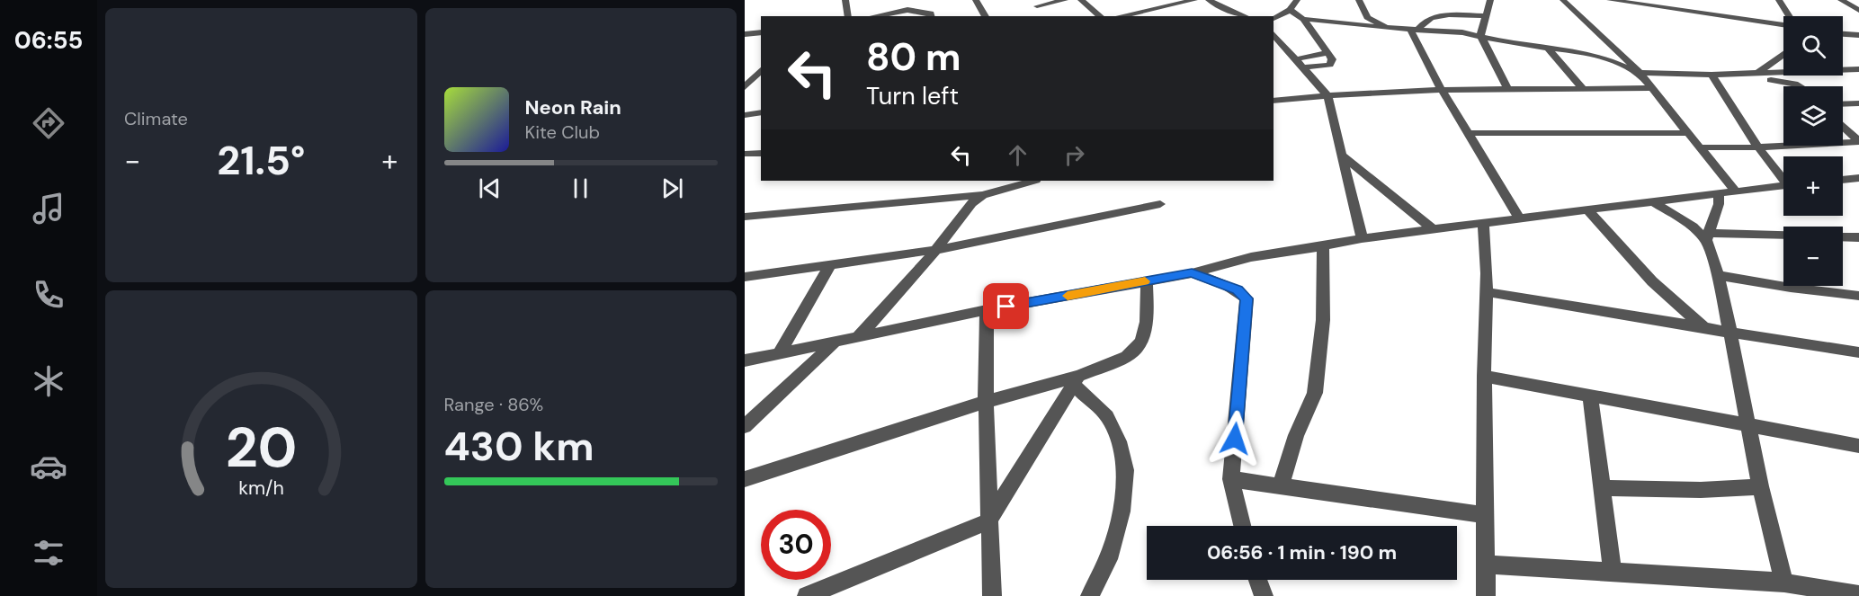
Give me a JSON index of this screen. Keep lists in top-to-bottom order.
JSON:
{
  "page": {
    "tabs": "06:55",
    "tile": [
      "Climate",
      ["Range · 86%", "430 km"]
    ],
    "map_buttons": ["+", "−"],
    "turn": ["80 m", "Turn left"],
    "song": ["Neon Rain", "Kite Club"],
    "heat": ["−", "21.5°", "+"],
    "limit": "30",
    "trip": "06:56 · 1 min · 190 m",
    "gauge": ["20", "km/h"]
  }
}
